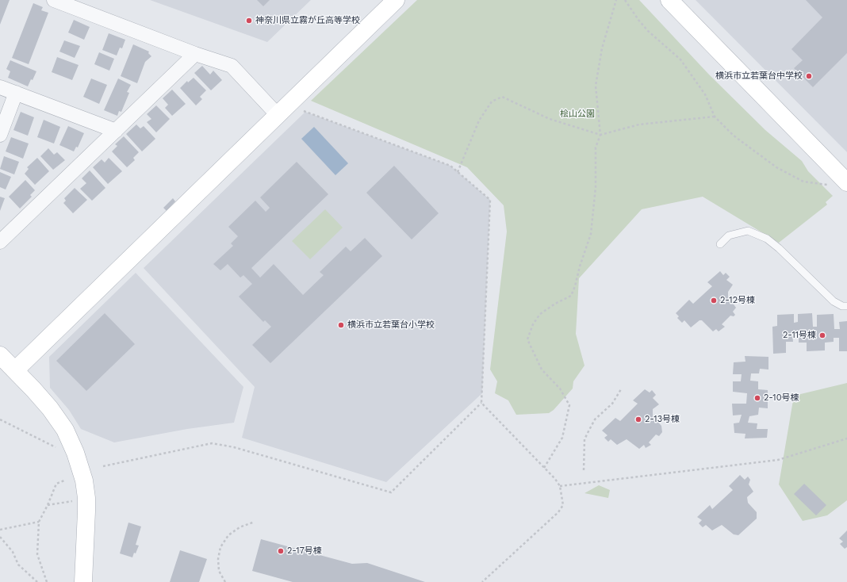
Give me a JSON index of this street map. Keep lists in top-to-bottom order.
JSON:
{
  "parks": ["桧山公園"],
  "places": [
    "神奈川県立霧が丘高等学校",
    "横浜市立若葉台中学校",
    "2-12号棟",
    "横浜市立若葉台小学校",
    "2-11号棟",
    "2-10号棟",
    "2-13号棟",
    "2-17号棟"
  ]
}
